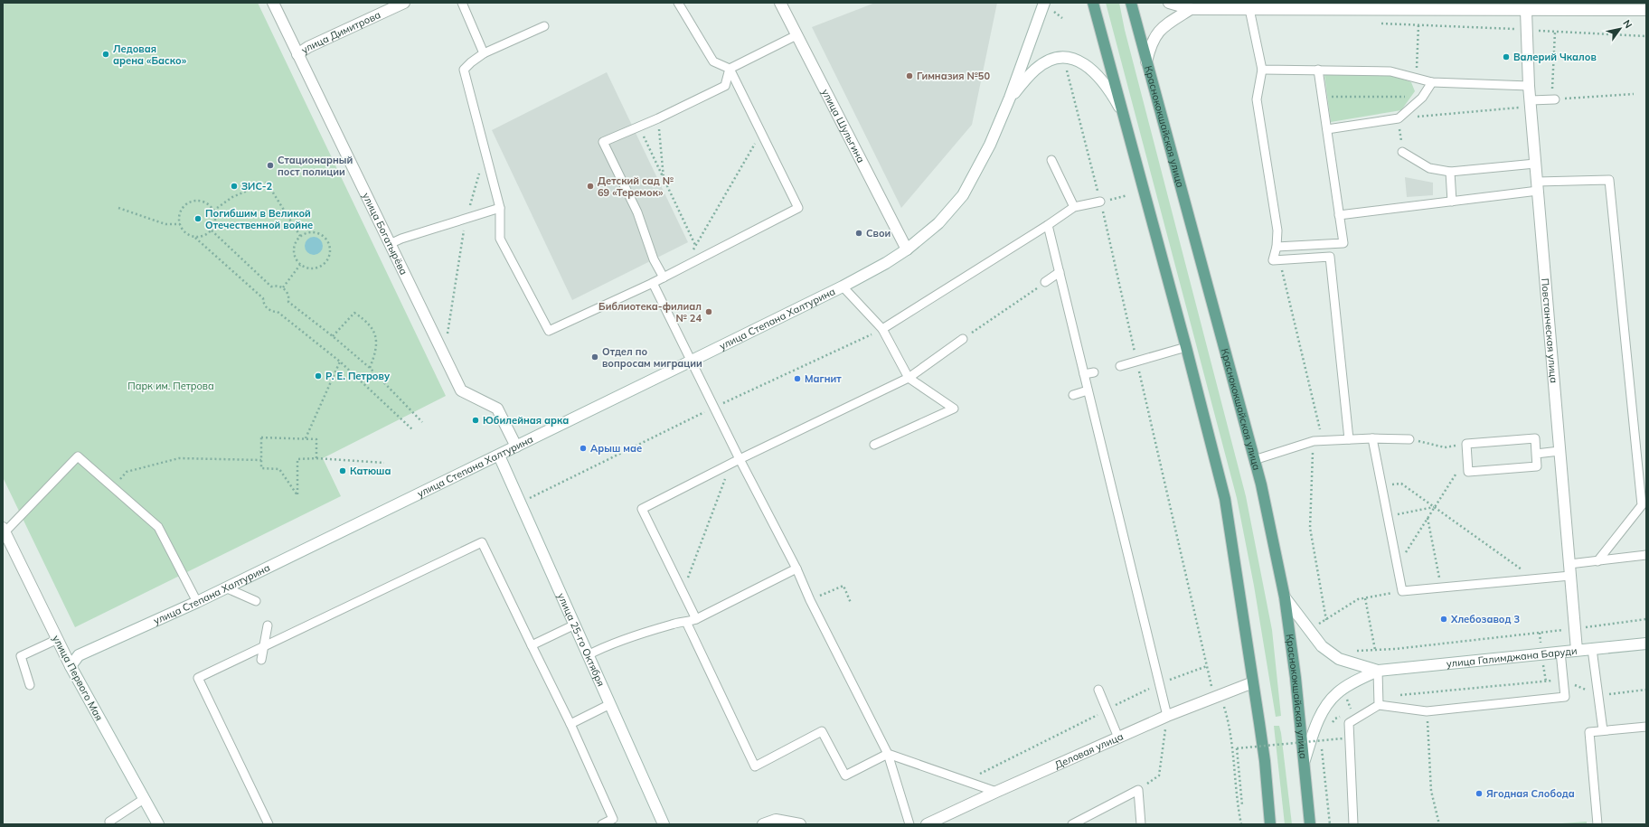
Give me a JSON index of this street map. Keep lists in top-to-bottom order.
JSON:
{
  "streets": {
    "main road": ["Краснококшайская улица"],
    "street": [
      "улица Димитрова",
      "улица Шульгина",
      "улица Богатырёва",
      "улица Степана Халтурина",
      "Повстанческая улица",
      "улица 25-го Октября",
      "улица Галимджана Баруди",
      "улица Первого Мая",
      "Деловая улица"
    ]
  },
  "crossings": [
    ["улица Димитрова", "улица Богатырёва"],
    ["улица Шульгина", "улица Степана Халтурина"],
    ["Краснококшайская улица", "улица Галимджана Баруди"],
    ["улица Богатырёва", "улица Степана Халтурина"],
    ["улица Степана Халтурина", "улица 25-го Октября"],
    ["улица Степана Халтурина", "улица Первого Мая"],
    ["Повстанческая улица", "улица Галимджана Баруди"]
  ],
  "parks": ["Парк им. Петрова"],
  "places": [
    "Ледовая арена «Баско»",
    "Валерий Чкалов",
    "Гимназия №50",
    "Стационарный пост полиции",
    "ЗИС-2",
    "Детский сад № 69 «Теремок»",
    "Погибшим в Великой Отечественной войне",
    "Свои",
    "Библиотека-филиал № 24",
    "Отдел по вопросам миграции",
    "Р. Е. Петрову",
    "Магнит",
    "Юбилейная арка",
    "Арыш мае",
    "Катюша",
    "Хлебозавод 3",
    "Ягодная Слобода"
  ],
  "north": "top right"
}
